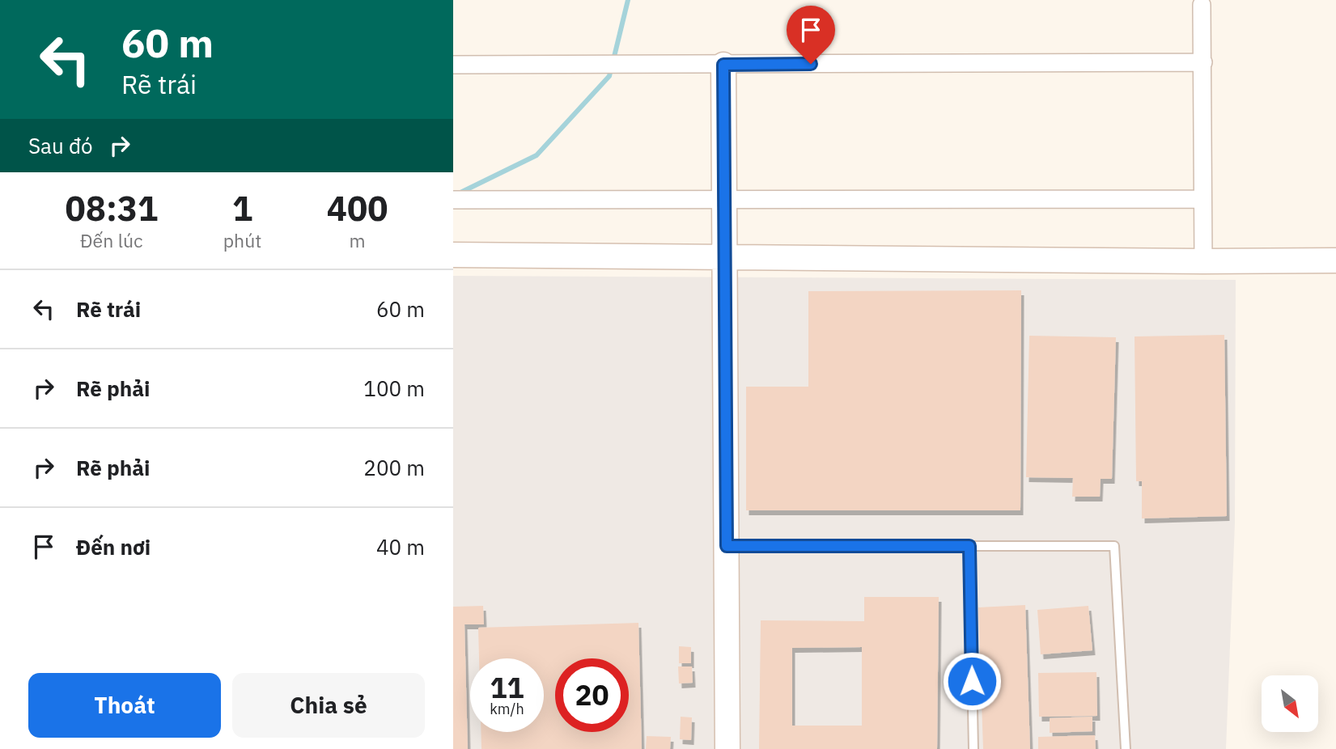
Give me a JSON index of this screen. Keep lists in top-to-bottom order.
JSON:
{
  "north": "bottom right",
  "page": {
    "turn": ["60 m", "Rẽ trái"],
    "then": "Sau đó",
    "eta": [
      "08:31",
      "Đến lúc",
      "1",
      "phút",
      "400",
      "m"
    ],
    "list": [
      {
        "name": "Rẽ trái",
        "value": "60 m"
      },
      {
        "name": "Rẽ phải",
        "value": "100 m"
      },
      {
        "name": "Rẽ phải",
        "value": "200 m"
      },
      {
        "name": "Đến nơi",
        "value": "40 m"
      }
    ],
    "speed": "11 km/h",
    "limit": "20",
    "buttons": ["Thoát", "Chia sẻ"]
  }
}
